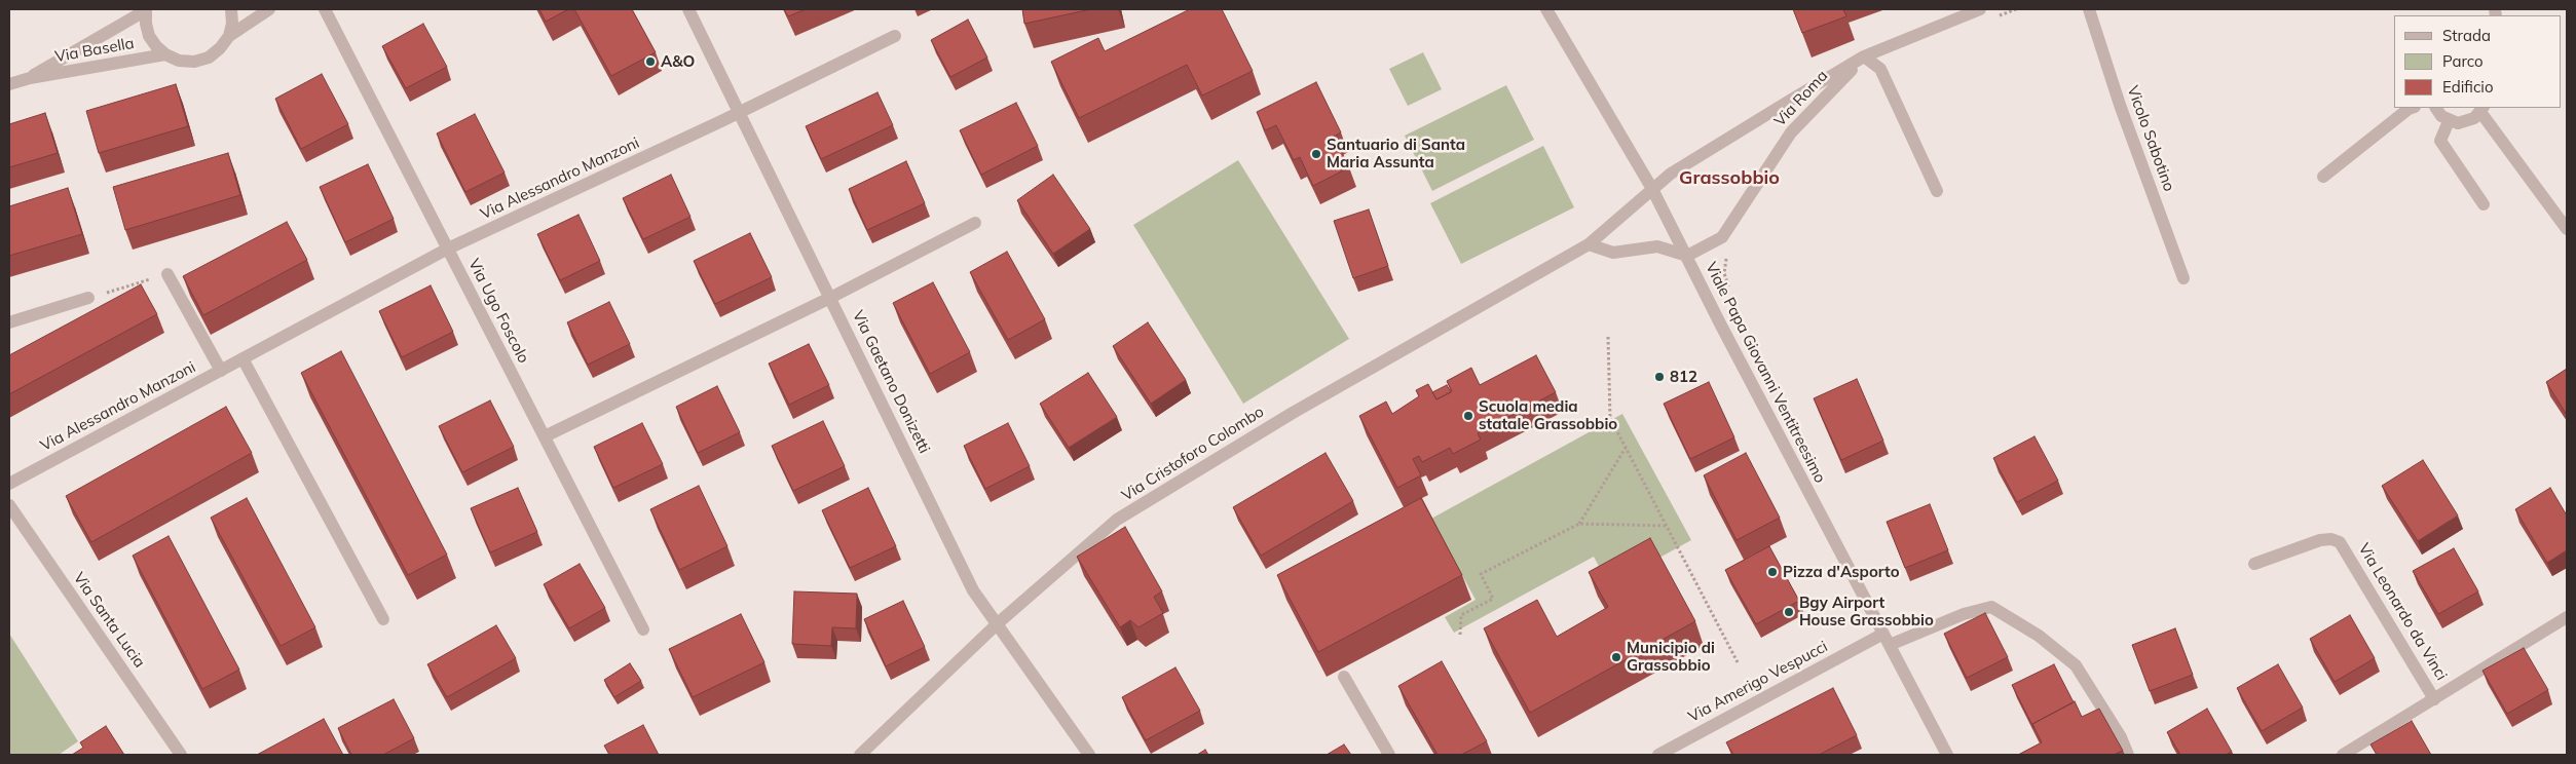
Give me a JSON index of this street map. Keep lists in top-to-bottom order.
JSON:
{
  "streets": {
    "street": [
      "Via Basella",
      "Via Roma",
      "Vicolo Sabotino",
      "Via Alessandro Manzoni",
      "Via Ugo Foscolo",
      "Viale Papa Giovanni Ventitreesimo",
      "Via Gaetano Donizetti",
      "Via Cristoforo Colombo",
      "Via Leonardo da Vinci",
      "Via Santa Lucia",
      "Via Amerigo Vespucci"
    ]
  },
  "crossings": [
    ["Via Roma", "Viale Papa Giovanni Ventitreesimo"],
    ["Via Roma", "Via Cristoforo Colombo"],
    ["Via Alessandro Manzoni", "Via Ugo Foscolo"],
    ["Via Alessandro Manzoni", "Via Gaetano Donizetti"],
    ["Viale Papa Giovanni Ventitreesimo", "Via Cristoforo Colombo"],
    ["Viale Papa Giovanni Ventitreesimo", "Via Amerigo Vespucci"],
    ["Via Gaetano Donizetti", "Via Cristoforo Colombo"]
  ],
  "districts": ["Grassobbio"],
  "places": [
    "A&O",
    "Santuario di Santa Maria Assunta",
    "812",
    "Scuola media statale Grassobbio",
    "Pizza d'Asporto",
    "Bgy Airport House Grassobbio",
    "Municipio di Grassobbio"
  ],
  "legend": ["Strada", "Parco", "Edificio"]
}
